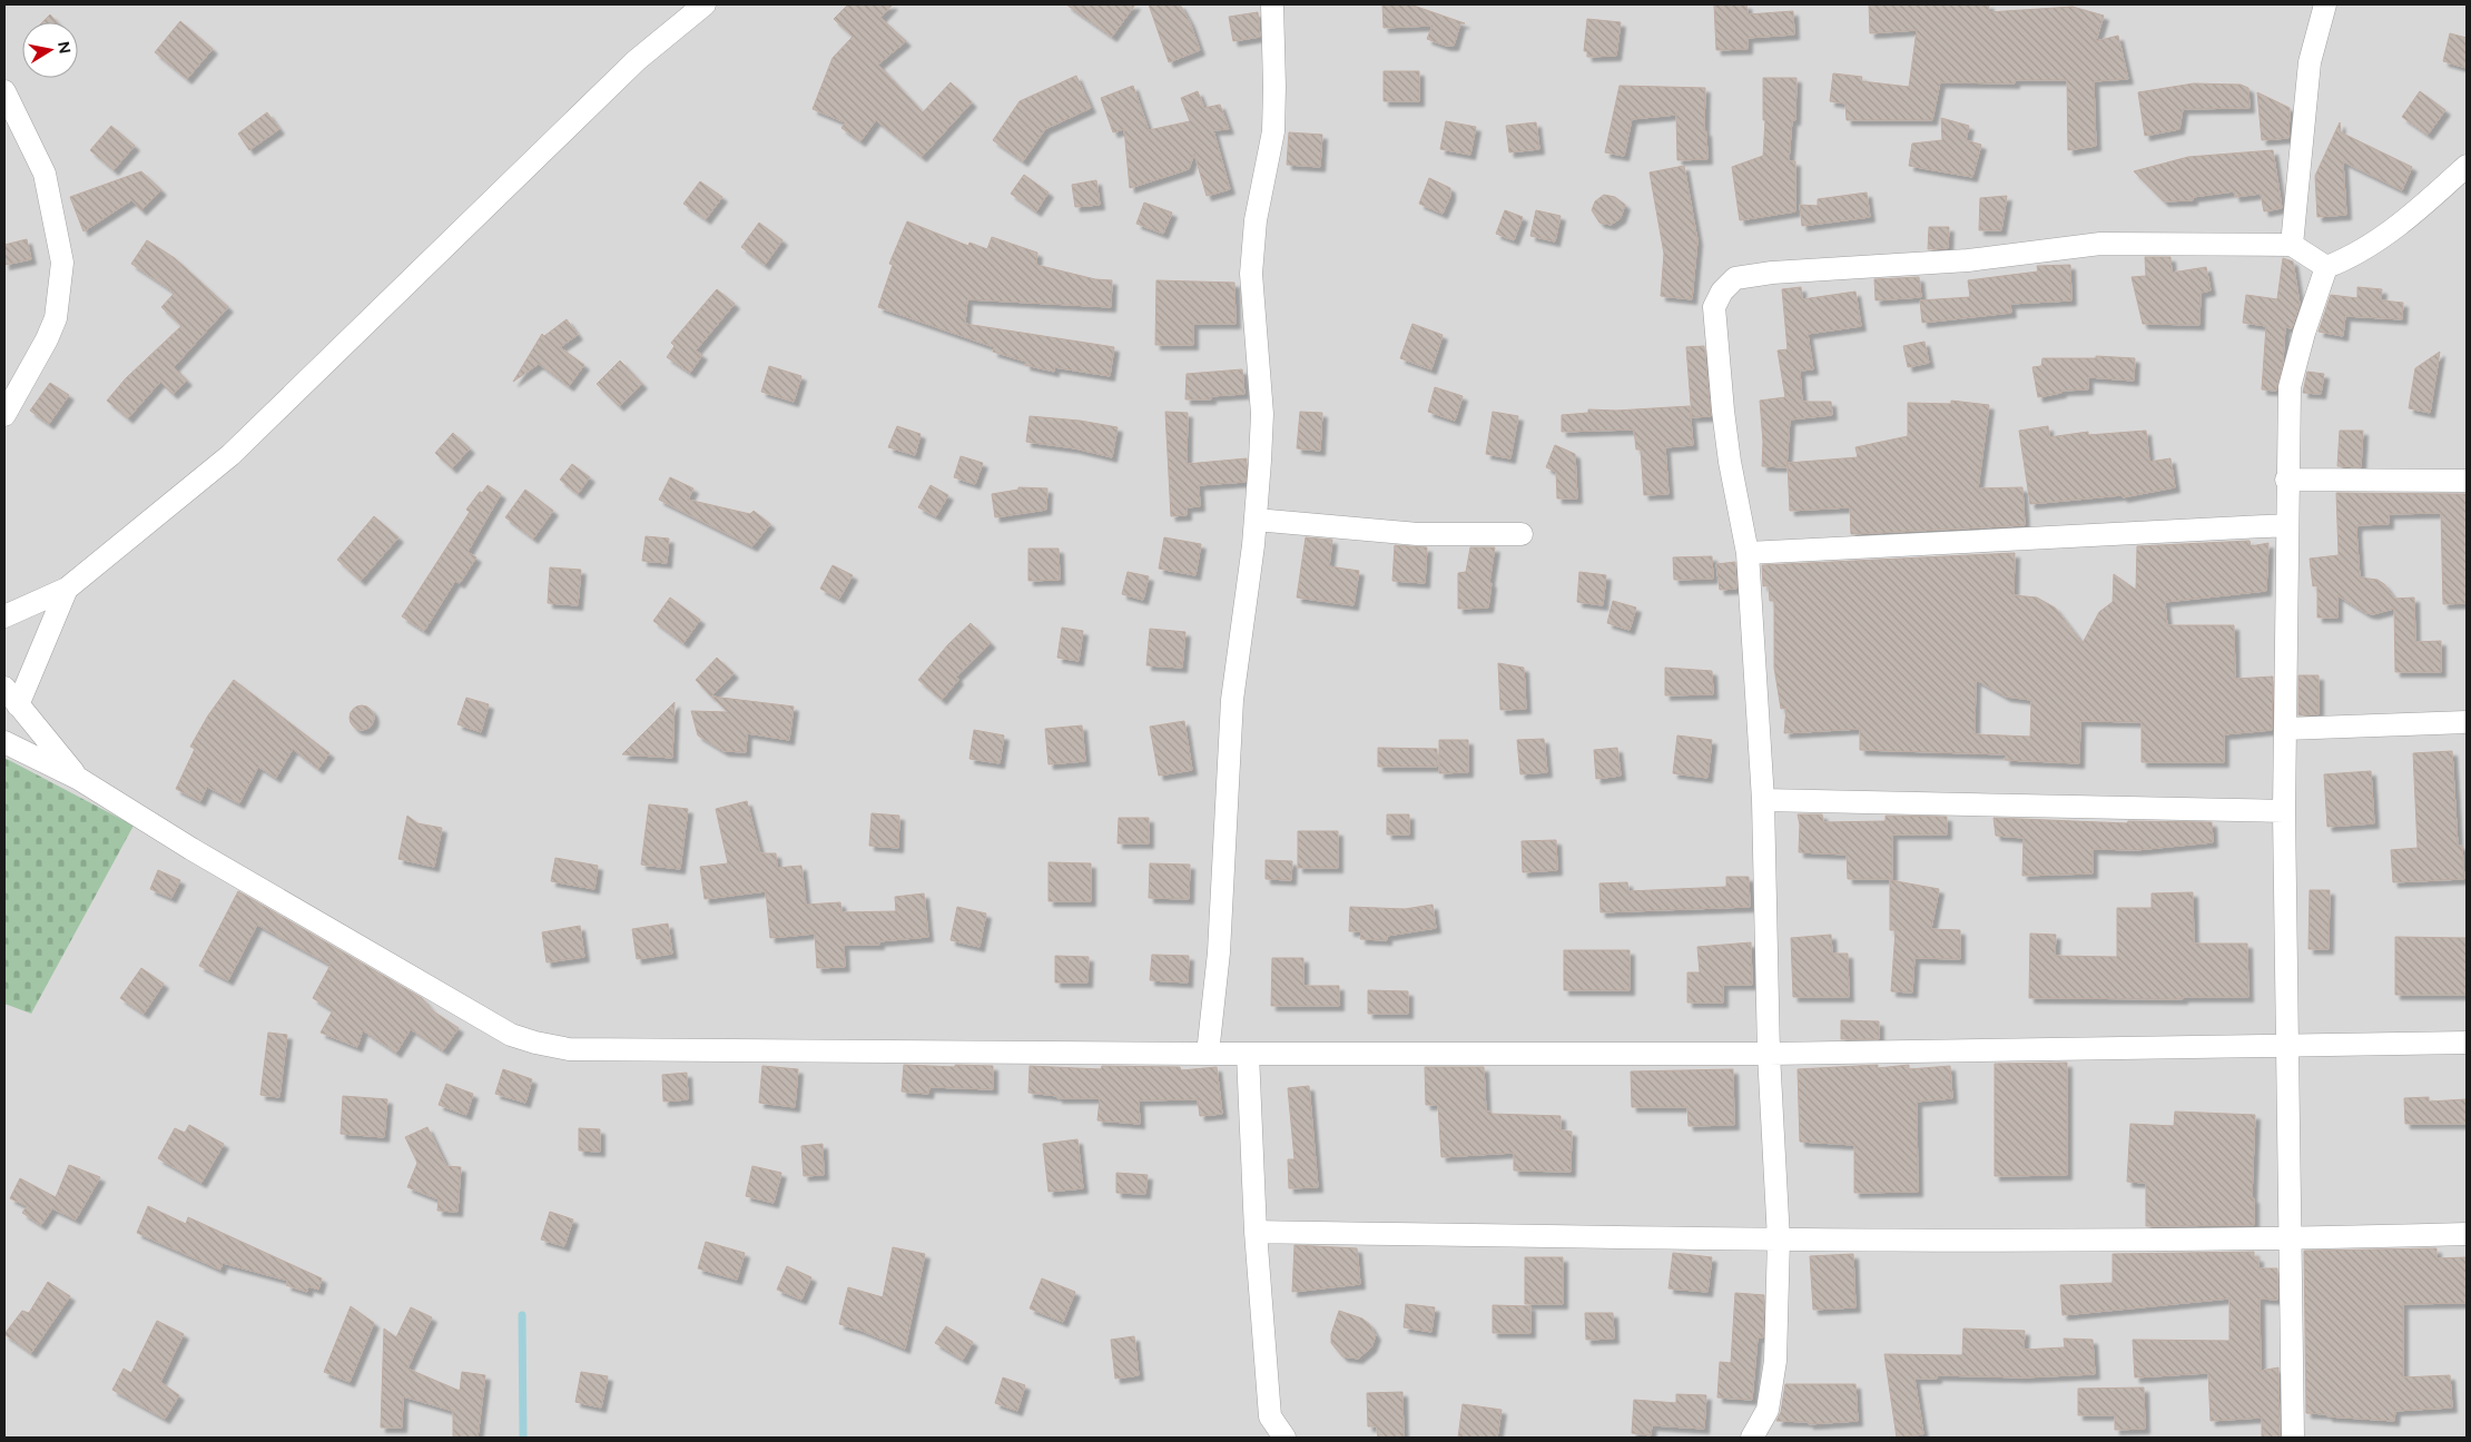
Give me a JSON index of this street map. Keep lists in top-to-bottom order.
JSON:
{
  "north": "right"
}
